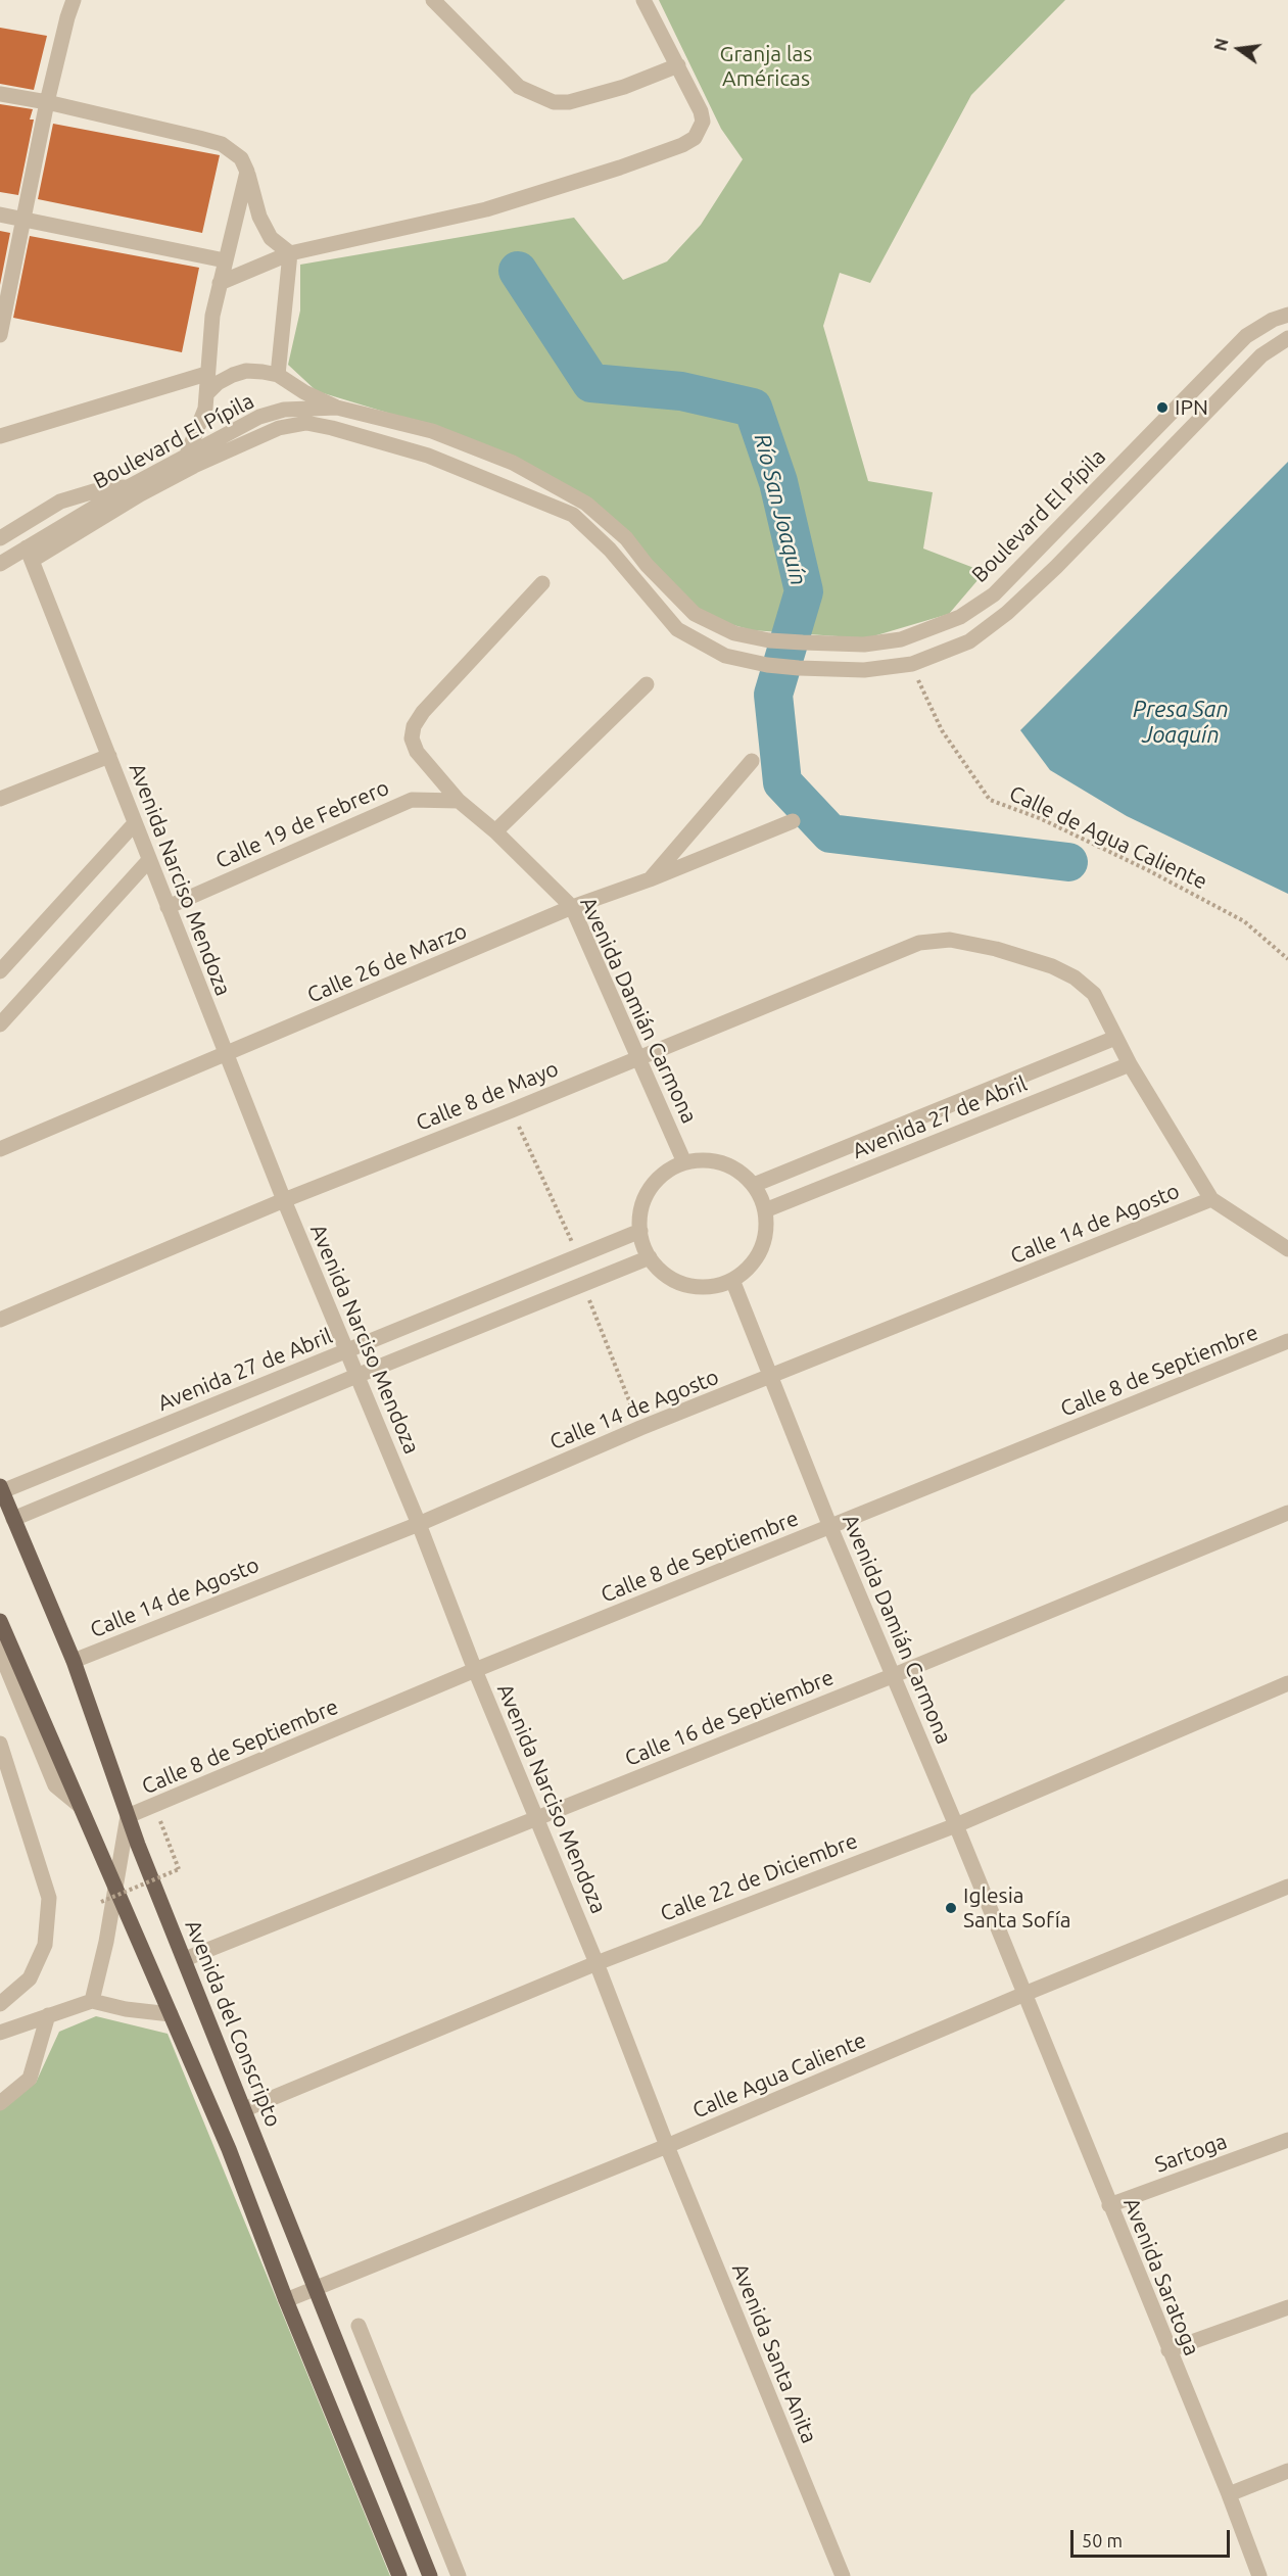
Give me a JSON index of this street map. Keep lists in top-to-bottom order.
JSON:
{
  "streets": {
    "main road": ["Avenida del Conscripto"],
    "street": [
      "Boulevard El Pípila",
      "Calle 19 de Febrero",
      "Avenida Narciso Mendoza",
      "Calle 26 de Marzo",
      "Avenida Damián Carmona",
      "Calle 8 de Mayo",
      "Avenida 27 de Abril",
      "Calle 14 de Agosto",
      "Calle 8 de Septiembre",
      "Calle 16 de Septiembre",
      "Calle 22 de Diciembre",
      "Calle Agua Caliente",
      "Sartoga",
      "Avenida Saratoga",
      "Avenida Santa Anita"
    ],
    "path": ["Calle de Agua Caliente"]
  },
  "crossings": [
    ["Boulevard El Pípila", "Avenida Narciso Mendoza"],
    ["Calle 19 de Febrero", "Avenida Narciso Mendoza"],
    ["Calle 19 de Febrero", "Avenida Damián Carmona"],
    ["Avenida Narciso Mendoza", "Calle 26 de Marzo"],
    ["Avenida Narciso Mendoza", "Calle 8 de Mayo"],
    ["Avenida Narciso Mendoza", "Avenida 27 de Abril"],
    ["Avenida Narciso Mendoza", "Calle 14 de Agosto"],
    ["Avenida Narciso Mendoza", "Calle 8 de Septiembre"],
    ["Avenida Narciso Mendoza", "Calle 16 de Septiembre"],
    ["Avenida Narciso Mendoza", "Calle 22 de Diciembre"],
    ["Avenida Narciso Mendoza", "Calle Agua Caliente"],
    ["Avenida Narciso Mendoza", "Avenida Santa Anita"],
    ["Calle 26 de Marzo", "Avenida Damián Carmona"],
    ["Avenida Damián Carmona", "Calle 8 de Mayo"],
    ["Avenida Damián Carmona", "Avenida 27 de Abril"],
    ["Avenida Damián Carmona", "Calle 14 de Agosto"],
    ["Avenida Damián Carmona", "Calle 8 de Septiembre"],
    ["Avenida Damián Carmona", "Calle 16 de Septiembre"],
    ["Avenida Damián Carmona", "Calle 22 de Diciembre"],
    ["Avenida Damián Carmona", "Calle Agua Caliente"],
    ["Avenida Damián Carmona", "Avenida Saratoga"],
    ["Calle 8 de Mayo", "Avenida 27 de Abril"],
    ["Calle 8 de Mayo", "Calle 14 de Agosto"],
    ["Avenida 27 de Abril", "Avenida del Conscripto"],
    ["Calle 14 de Agosto", "Avenida del Conscripto"],
    ["Calle 8 de Septiembre", "Avenida del Conscripto"],
    ["Calle 16 de Septiembre", "Avenida del Conscripto"],
    ["Calle 22 de Diciembre", "Avenida del Conscripto"],
    ["Avenida del Conscripto", "Calle Agua Caliente"],
    ["Calle Agua Caliente", "Avenida Saratoga"],
    ["Calle Agua Caliente", "Avenida Santa Anita"],
    ["Sartoga", "Avenida Saratoga"]
  ],
  "water": ["Río San Joaquín", "Presa San Joaquín"],
  "parks": ["Granja las Américas"],
  "places": ["IPN", "Iglesia Santa Sofía"],
  "scale_bar": "50 m",
  "north": "left"
}
